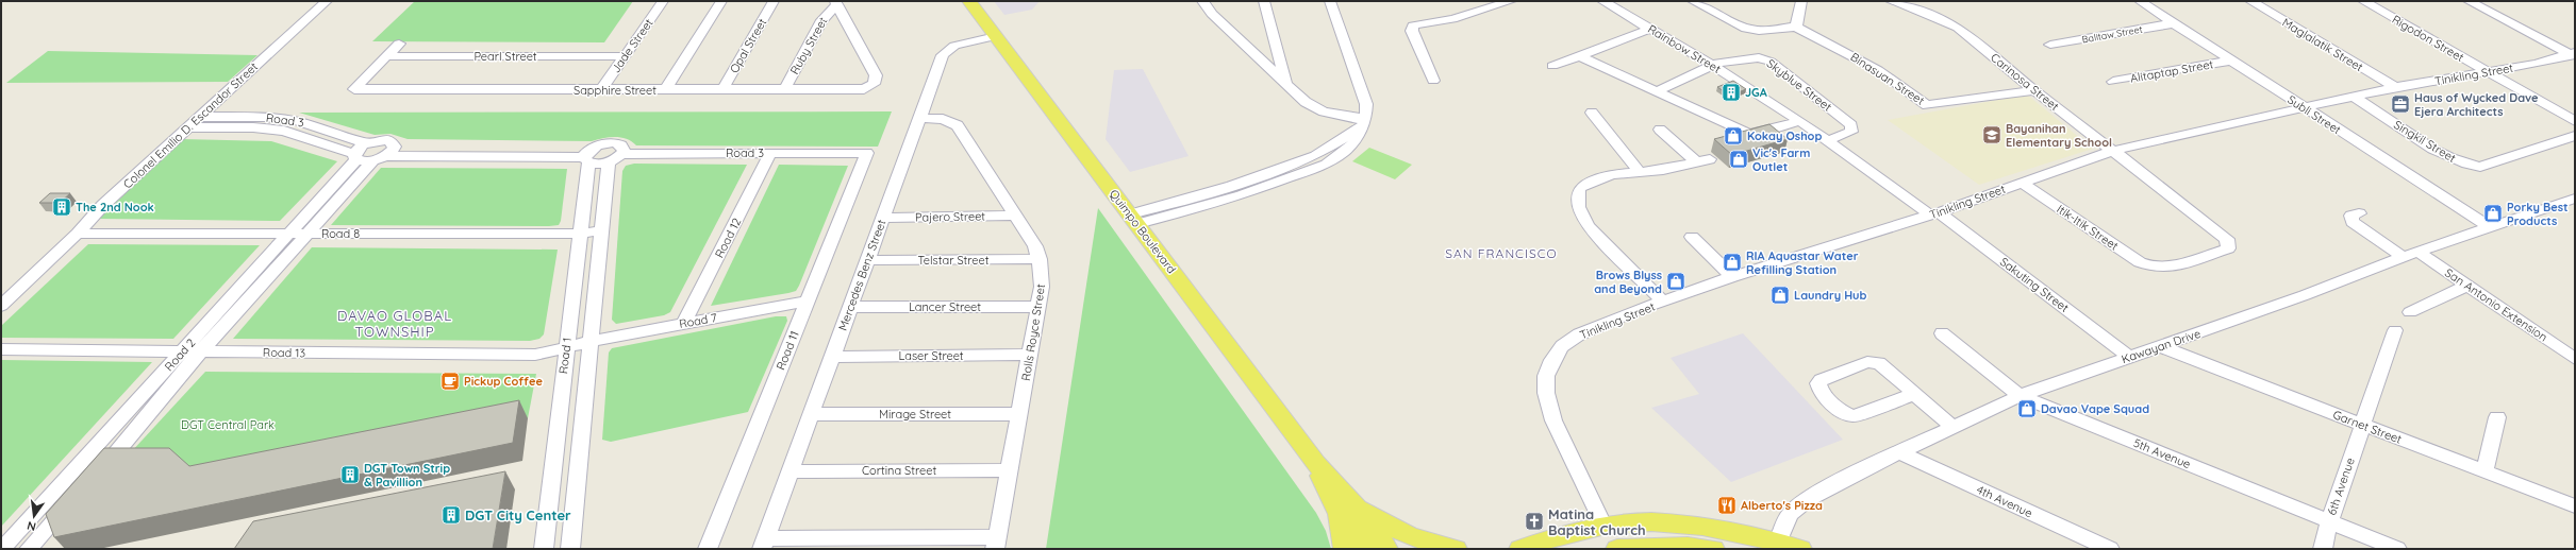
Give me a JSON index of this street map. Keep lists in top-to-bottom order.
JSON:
{
  "streets": {
    "main road": ["Quimpo Boulevard"],
    "street": [
      "Balitaw Street",
      "Rigodon Street",
      "Maglalatik Street",
      "Jade Street",
      "Opal Street",
      "Ruby Street",
      "Rainbow Street",
      "Pearl Street",
      "Alitaptap Street",
      "Tinikling Street",
      "Binasuan Street",
      "Carinosa Street",
      "Skyblue Street",
      "Sapphire Street",
      "Subli Street",
      "Road 3",
      "Colonel Emilio D. Escandor Street",
      "Singkil Street",
      "Pajero Street",
      "Itik-Itik Street",
      "Road 8",
      "Road 12",
      "Telstar Street",
      "Mercedes Benz Street",
      "Sakuting Street",
      "San Antonio Extension",
      "Lancer Street",
      "Road 7",
      "Rolls Royce Street",
      "Kawayan Drive",
      "Road 11",
      "Road 13",
      "Road 2",
      "Road 1",
      "Laser Street",
      "Mirage Street",
      "Garnet Street",
      "5th Avenue",
      "Cortina Street",
      "6th Avenue",
      "4th Avenue"
    ]
  },
  "crossings": [
    ["Balitaw Street", "Subli Street"],
    ["Rigodon Street", "Tinikling Street"],
    ["Maglalatik Street", "Tinikling Street"],
    ["Jade Street", "Pearl Street"],
    ["Jade Street", "Sapphire Street"],
    ["Opal Street", "Sapphire Street"],
    ["Ruby Street", "Sapphire Street"],
    ["Rainbow Street", "Tinikling Street"],
    ["Rainbow Street", "Skyblue Street"],
    ["Rainbow Street", "Sakuting Street"],
    ["Pearl Street", "Sapphire Street"],
    ["Alitaptap Street", "Subli Street"],
    ["Tinikling Street", "Carinosa Street"],
    ["Tinikling Street", "Subli Street"],
    ["Tinikling Street", "Singkil Street"],
    ["Tinikling Street", "Itik-Itik Street"],
    ["Tinikling Street", "Sakuting Street"],
    ["Binasuan Street", "Carinosa Street"],
    ["Carinosa Street", "Itik-Itik Street"],
    ["Subli Street", "Kawayan Drive"],
    ["Road 3", "Colonel Emilio D. Escandor Street"],
    ["Road 3", "Road 12"],
    ["Road 3", "Road 11"],
    ["Road 3", "Road 2"],
    ["Road 3", "Road 1"],
    ["Colonel Emilio D. Escandor Street", "Road 8"],
    ["Pajero Street", "Mercedes Benz Street"],
    ["Pajero Street", "Rolls Royce Street"],
    ["Quimpo Boulevard", "Mercedes Benz Street"],
    ["Road 8", "Road 2"],
    ["Road 8", "Road 1"],
    ["Road 12", "Road 7"],
    ["Telstar Street", "Mercedes Benz Street"],
    ["Telstar Street", "Rolls Royce Street"],
    ["Mercedes Benz Street", "Lancer Street"],
    ["Mercedes Benz Street", "Rolls Royce Street"],
    ["Mercedes Benz Street", "Laser Street"],
    ["Mercedes Benz Street", "Mirage Street"],
    ["Mercedes Benz Street", "Cortina Street"],
    ["Sakuting Street", "Kawayan Drive"],
    ["San Antonio Extension", "Kawayan Drive"],
    ["Lancer Street", "Rolls Royce Street"],
    ["Road 7", "Road 11"],
    ["Road 7", "Road 13"],
    ["Road 7", "Road 1"],
    ["Rolls Royce Street", "Laser Street"],
    ["Rolls Royce Street", "Mirage Street"],
    ["Rolls Royce Street", "Cortina Street"],
    ["Kawayan Drive", "Garnet Street"],
    ["Kawayan Drive", "5th Avenue"],
    ["Kawayan Drive", "4th Avenue"],
    ["Road 13", "Road 2"],
    ["Road 13", "Road 1"],
    ["Garnet Street", "6th Avenue"],
    ["5th Avenue", "6th Avenue"]
  ],
  "districts": ["SAN FRANCISCO", "DAVAO GLOBAL TOWNSHIP"],
  "parks": ["DGT Central Park"],
  "places": {
    "building": [
      "JGA",
      "The 2nd Nook",
      "DGT Town Strip & Pavillion",
      "DGT City Center"
    ],
    "office": ["Haus of Wycked Dave Ejera Architects"],
    "school or university": ["Bayanihan Elementary School"],
    "shop": [
      "Kokay Oshop",
      "Vic's Farm Outlet",
      "Porky Best Products",
      "RIA Aquastar Water Refilling Station",
      "Brows Blyss and Beyond",
      "Laundry Hub",
      "Davao Vape Squad"
    ],
    "cafe": ["Pickup Coffee"],
    "restaurant": ["Alberto's Pizza"],
    "church": ["Matina Baptist Church"]
  },
  "north": "bottom"
}
